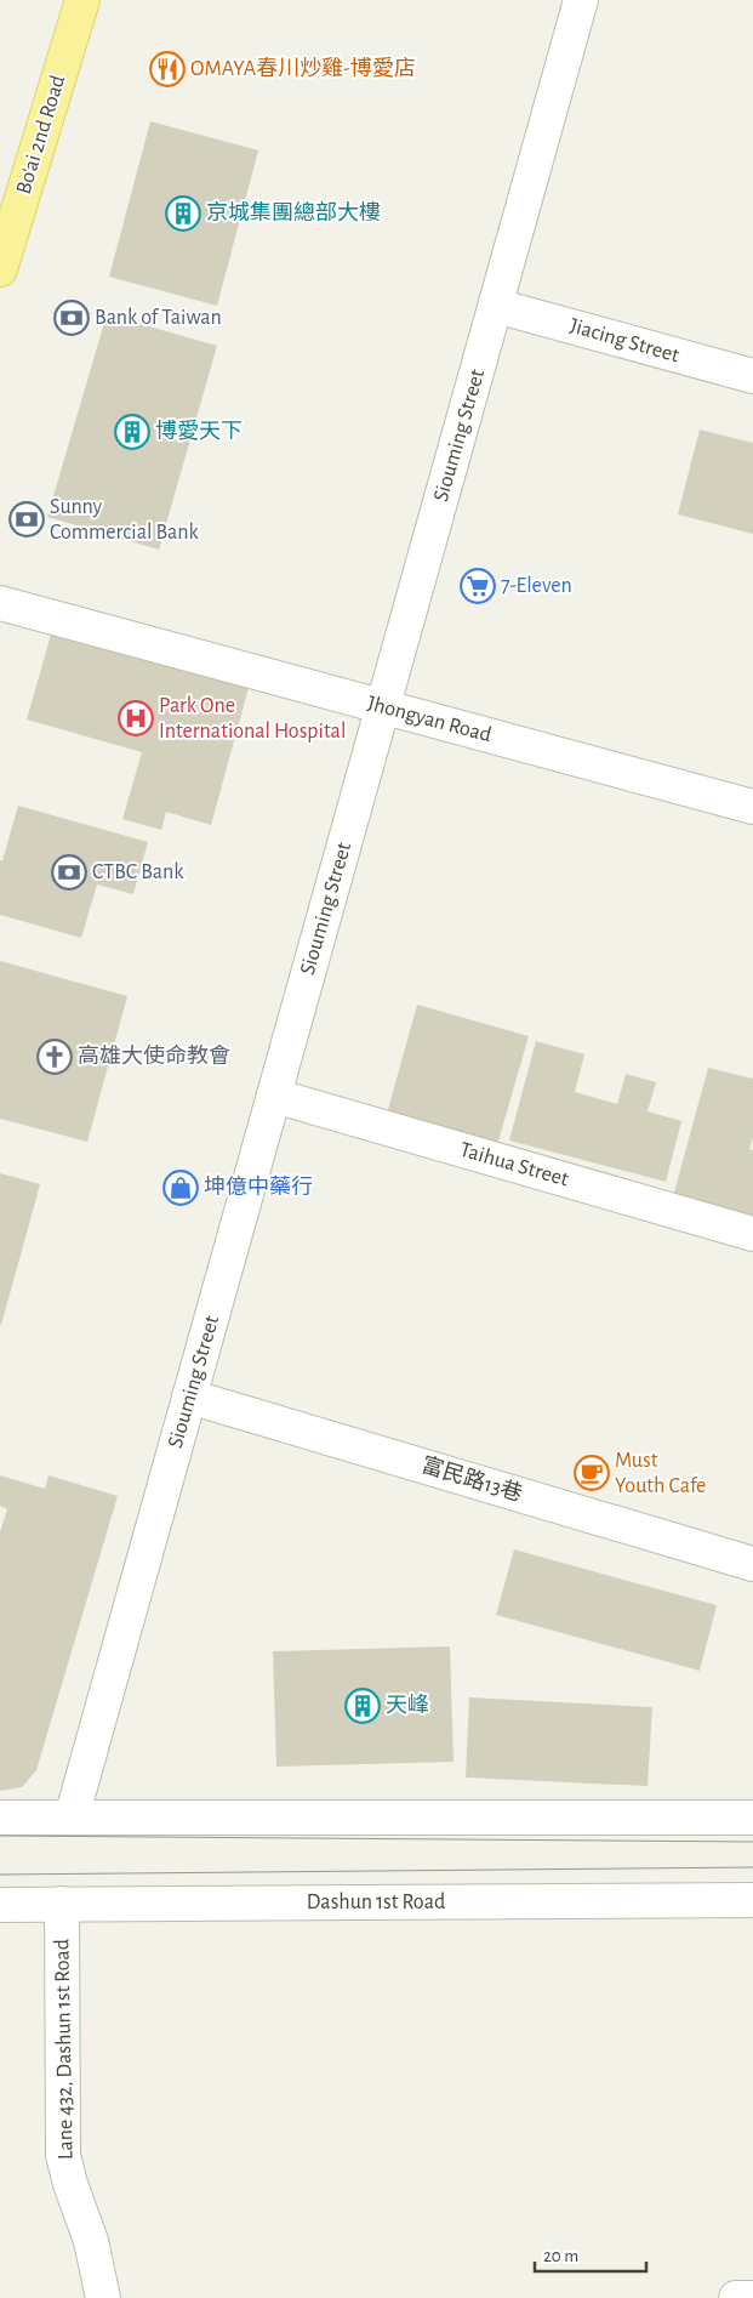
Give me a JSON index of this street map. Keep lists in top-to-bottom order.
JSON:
{
  "streets": {
    "main road": ["Bo'ai 2nd Road"],
    "street": [
      "Jiacing Street",
      "Siouming Street",
      "Jhongyan Road",
      "Taihua Street",
      "富民路13巷",
      "Dashun 1st Road",
      "Lane 432, Dashun 1st Road"
    ]
  },
  "crossings": [
    ["Jiacing Street", "Siouming Street"],
    ["Siouming Street", "Jhongyan Road"],
    ["Siouming Street", "Taihua Street"],
    ["Siouming Street", "富民路13巷"],
    ["Dashun 1st Road", "Lane 432, Dashun 1st Road"]
  ],
  "places": {
    "restaurant": ["OMAYA春川炒雞-博愛店"],
    "building": ["京城集團總部大樓", "博愛天下", "天峰"],
    "bank": ["Bank of Taiwan", "Sunny Commercial Bank", "CTBC Bank"],
    "supermarket": ["7-Eleven"],
    "hospital": ["Park One International Hospital"],
    "church": ["高雄大使命教會"],
    "shop": ["坤億中藥行"],
    "cafe": ["Must Youth Cafe"]
  },
  "scale_bar": "20 m"
}
